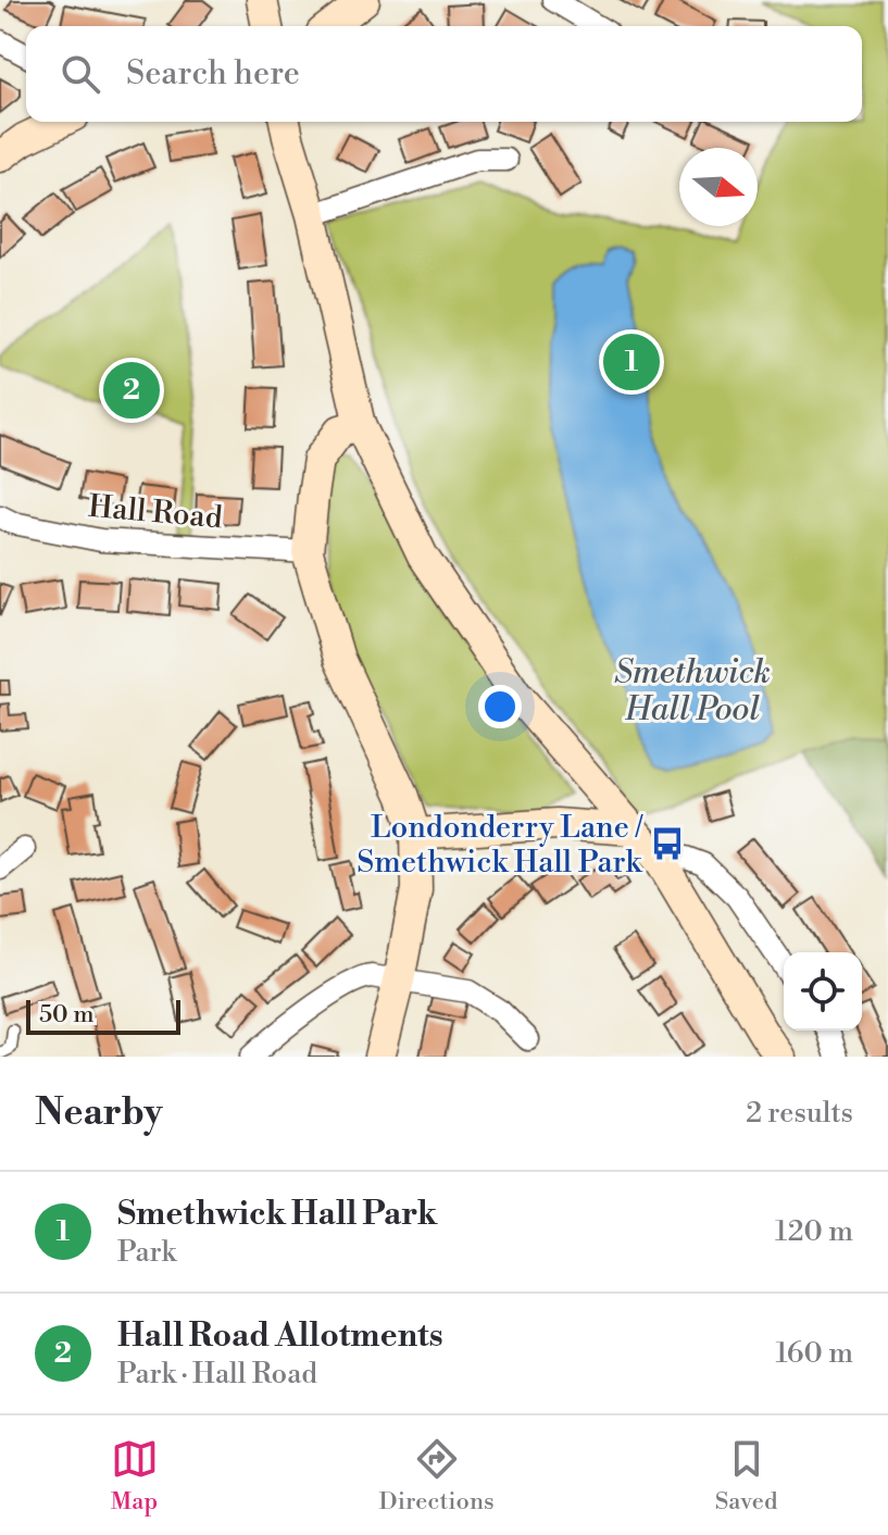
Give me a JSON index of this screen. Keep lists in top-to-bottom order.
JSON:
{
  "streets": {
    "street": ["Hall Road"]
  },
  "water": ["Smethwick Hall Pool"],
  "places": {
    "bus stop": ["Londonderry Lane / Smethwick Hall Park"]
  },
  "scale_bar": "50 m",
  "north": "right",
  "page": {
    "search": "Search here",
    "pins": ["1", "2"],
    "scale": "50 m",
    "heading": ["Nearby", "2 results"],
    "list": [
      {
        "mark": "1",
        "name": "Smethwick Hall Park",
        "note": "Park",
        "value": "120 m"
      },
      {
        "mark": "2",
        "name": "Hall Road Allotments",
        "note": "Park · Hall Road",
        "value": "160 m"
      }
    ],
    "nav": ["Map", "Directions", "Saved"]
  }
}
